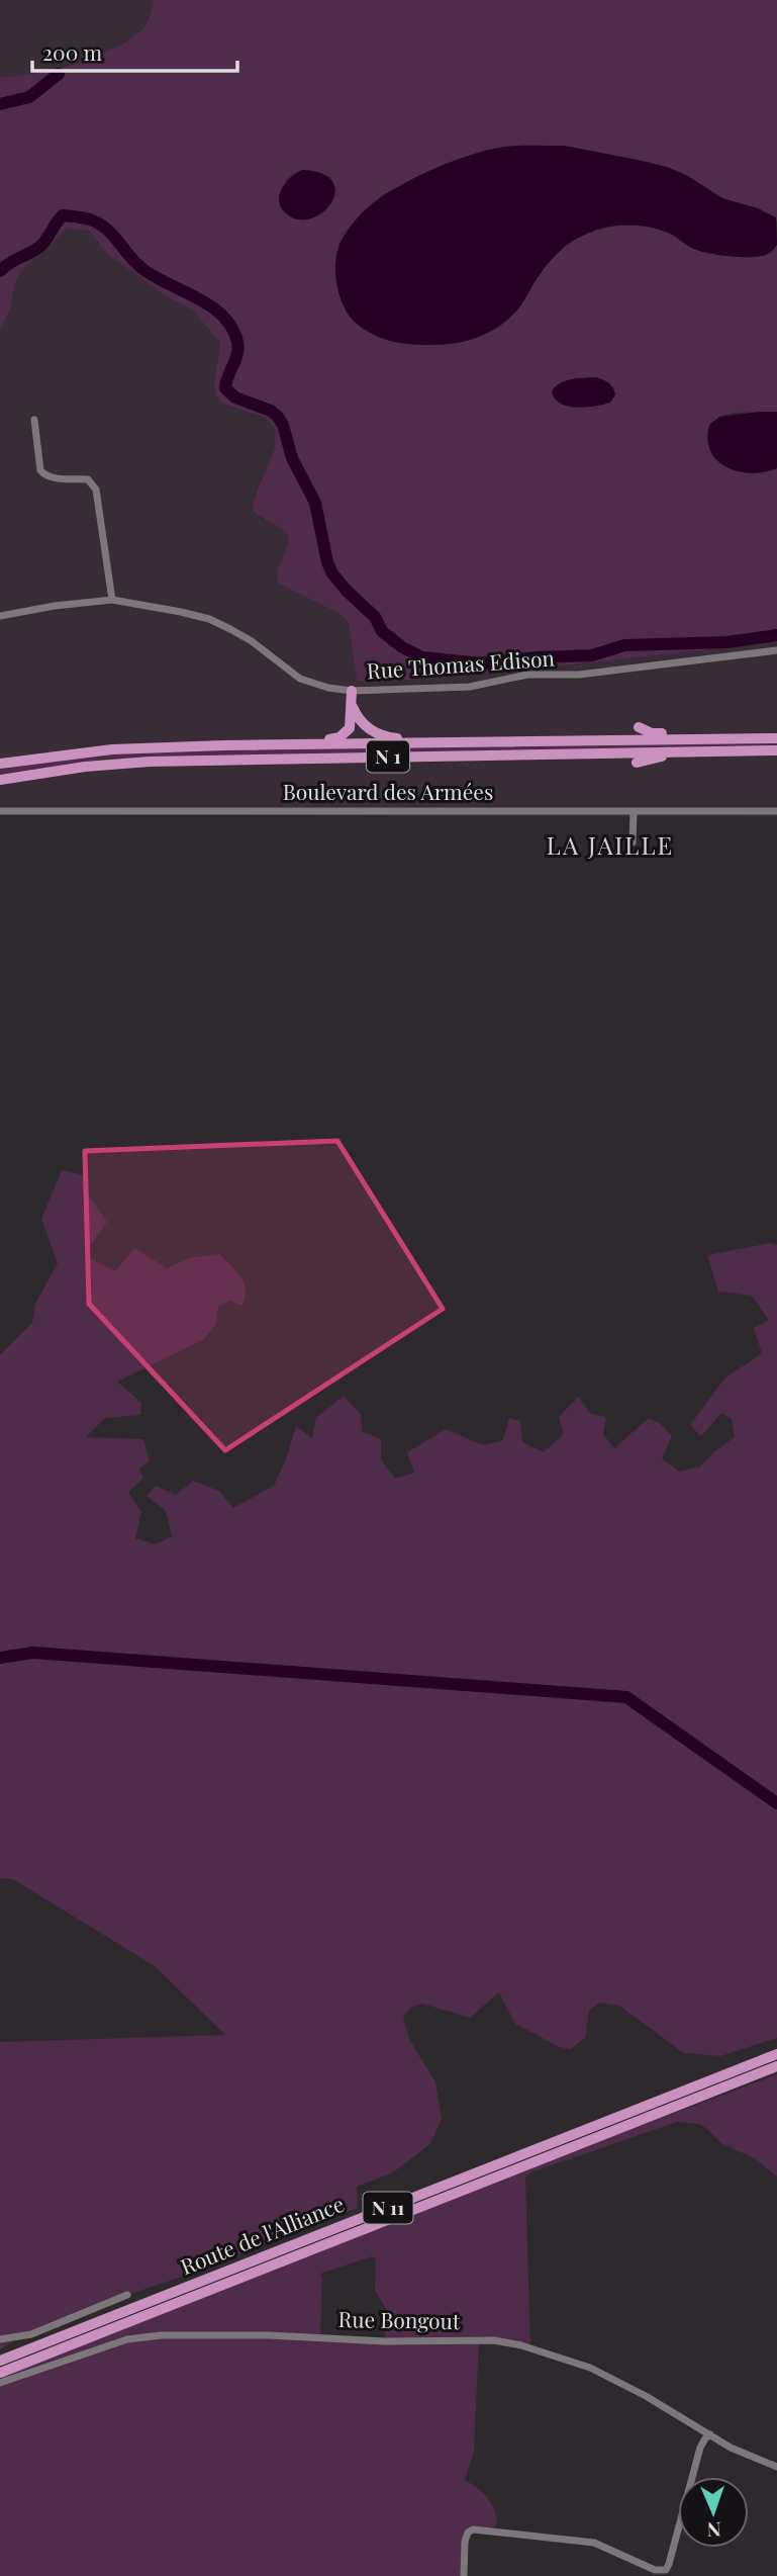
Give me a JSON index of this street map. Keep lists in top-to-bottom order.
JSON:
{
  "streets": {
    "highway": ["N 1", "N 11", "Route de l'Alliance"],
    "street": ["Rue Thomas Edison", "Boulevard des Armées", "Rue Bongout"]
  },
  "districts": ["LA JAILLE"],
  "scale_bar": "200 m",
  "north": "bottom"
}
